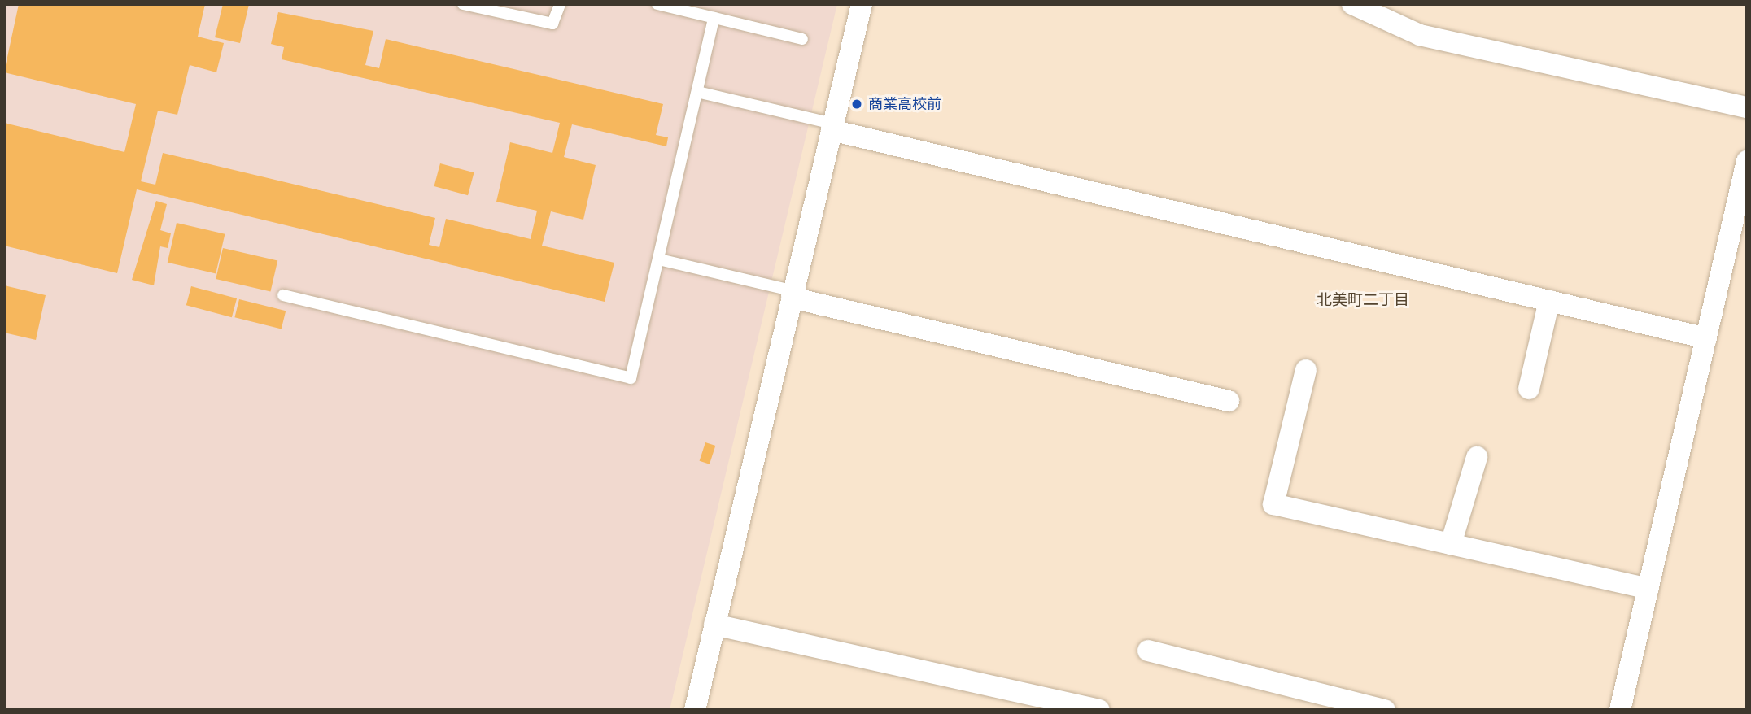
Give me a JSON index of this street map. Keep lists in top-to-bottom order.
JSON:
{
  "districts": ["北美町二丁目"],
  "places": ["商業高校前"]
}
